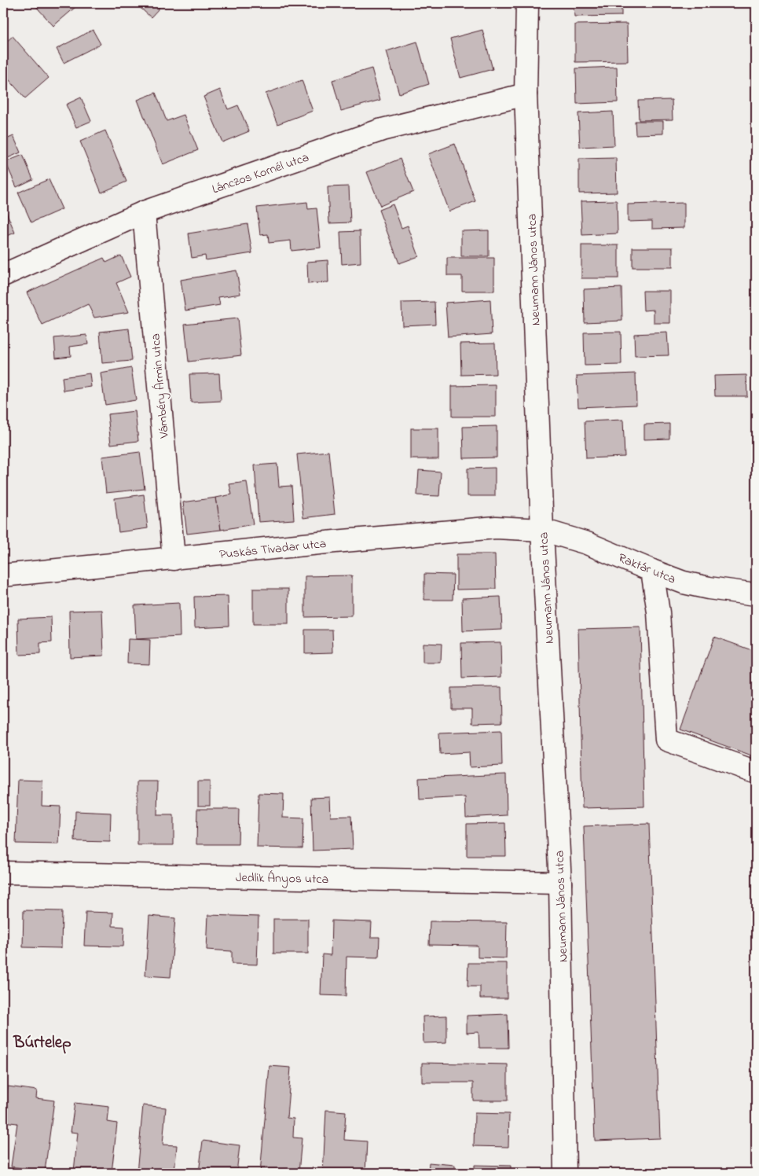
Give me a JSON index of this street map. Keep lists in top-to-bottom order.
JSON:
{
  "streets": {
    "street": [
      "Lánczos Kornél utca",
      "Neumann János utca",
      "Vámbéry Ármin utca",
      "Puskás Tivadar utca",
      "Raktár utca",
      "Jedlik Ányos utca"
    ]
  },
  "crossings": [
    ["Lánczos Kornél utca", "Neumann János utca"],
    ["Lánczos Kornél utca", "Vámbéry Ármin utca"],
    ["Neumann János utca", "Puskás Tivadar utca"],
    ["Neumann János utca", "Raktár utca"],
    ["Neumann János utca", "Jedlik Ányos utca"],
    ["Vámbéry Ármin utca", "Puskás Tivadar utca"],
    ["Puskás Tivadar utca", "Raktár utca"]
  ],
  "districts": ["Búrtelep"]
}
